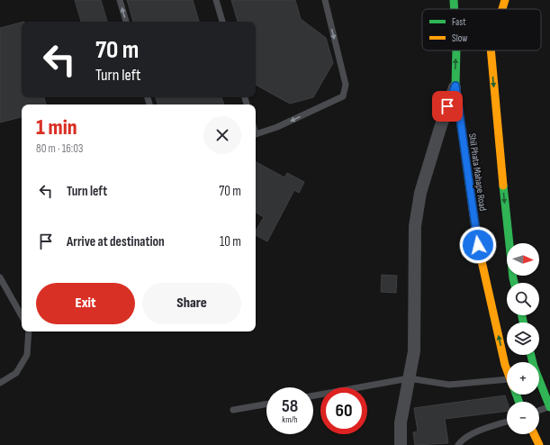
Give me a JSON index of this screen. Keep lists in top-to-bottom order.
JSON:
{
  "streets": {
    "main road": ["Shil Phata Mahape Road"]
  },
  "legend": ["Fast", "Slow"],
  "north": "right",
  "page": {
    "turn": ["70 m", "Turn left"],
    "heading": ["1 min", "80 m · 16:03"],
    "list": [
      {
        "name": "Turn left",
        "value": "70 m"
      },
      {
        "name": "Arrive at destination",
        "value": "10 m"
      }
    ],
    "map_buttons": ["+", "−"],
    "buttons": ["Exit", "Share"],
    "speed": "58 km/h",
    "limit": "60"
  }
}
